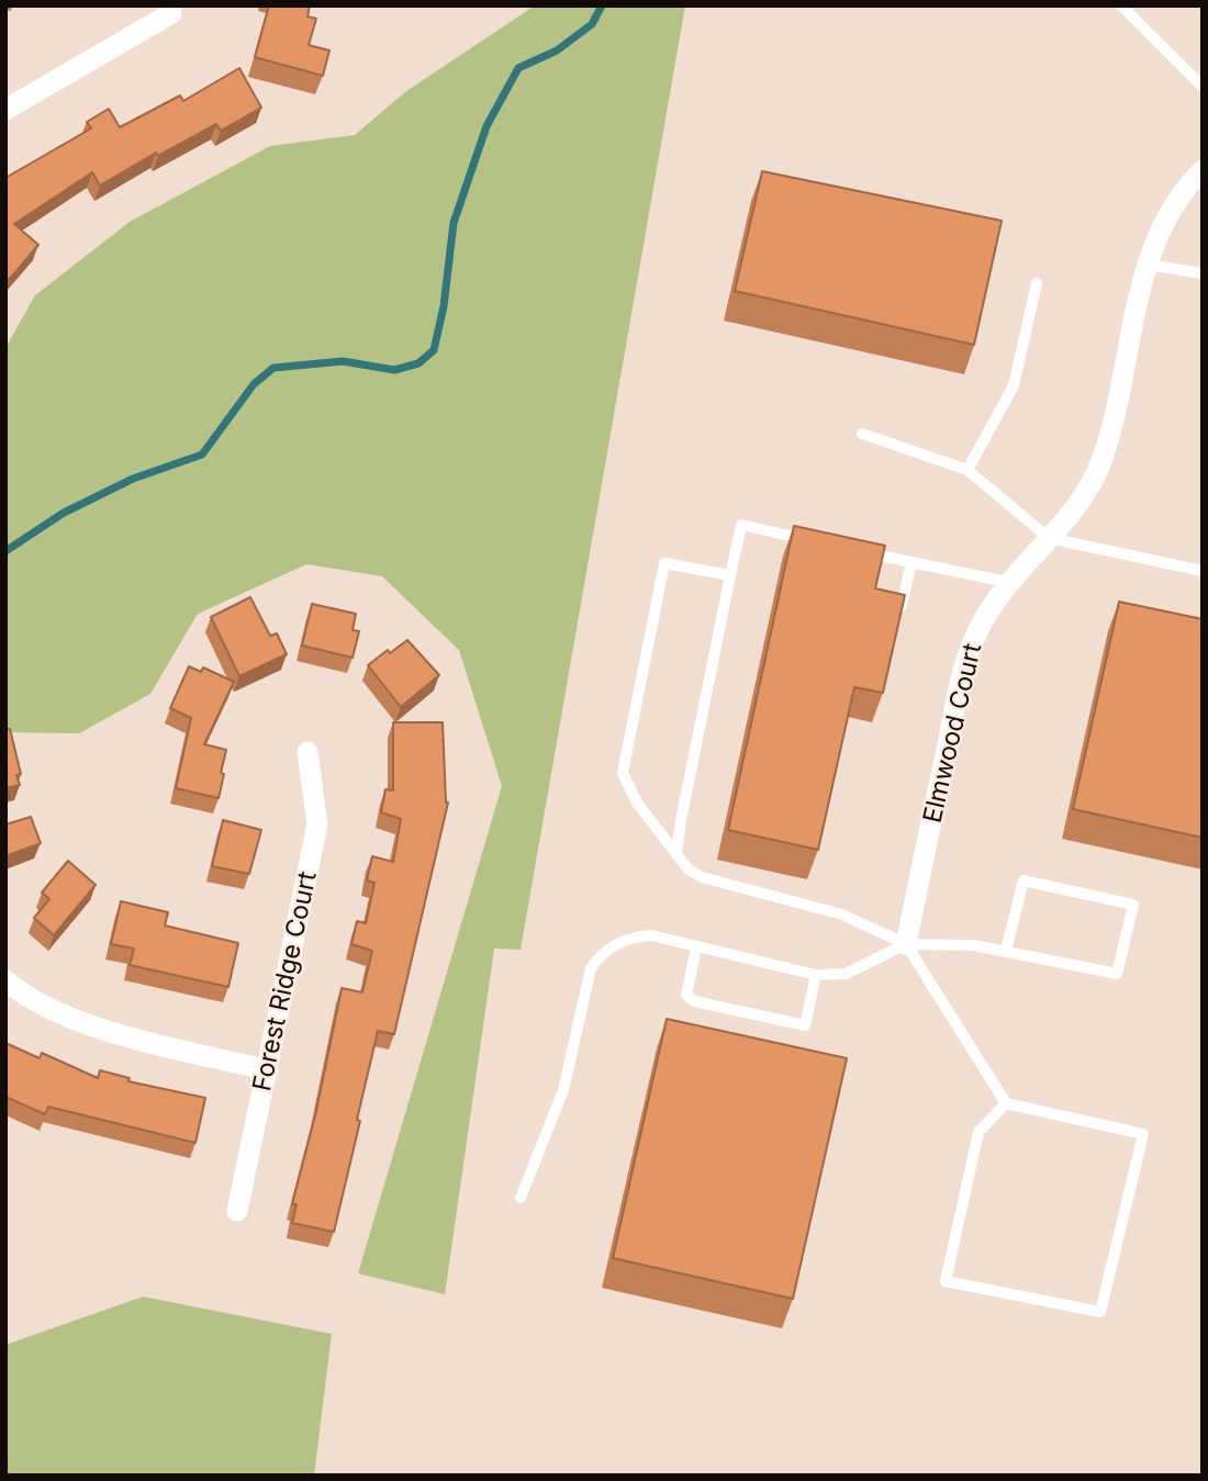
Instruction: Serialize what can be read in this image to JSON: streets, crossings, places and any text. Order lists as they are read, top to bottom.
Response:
{
  "streets": {
    "street": ["Elmwood Court", "Forest Ridge Court"]
  }
}
